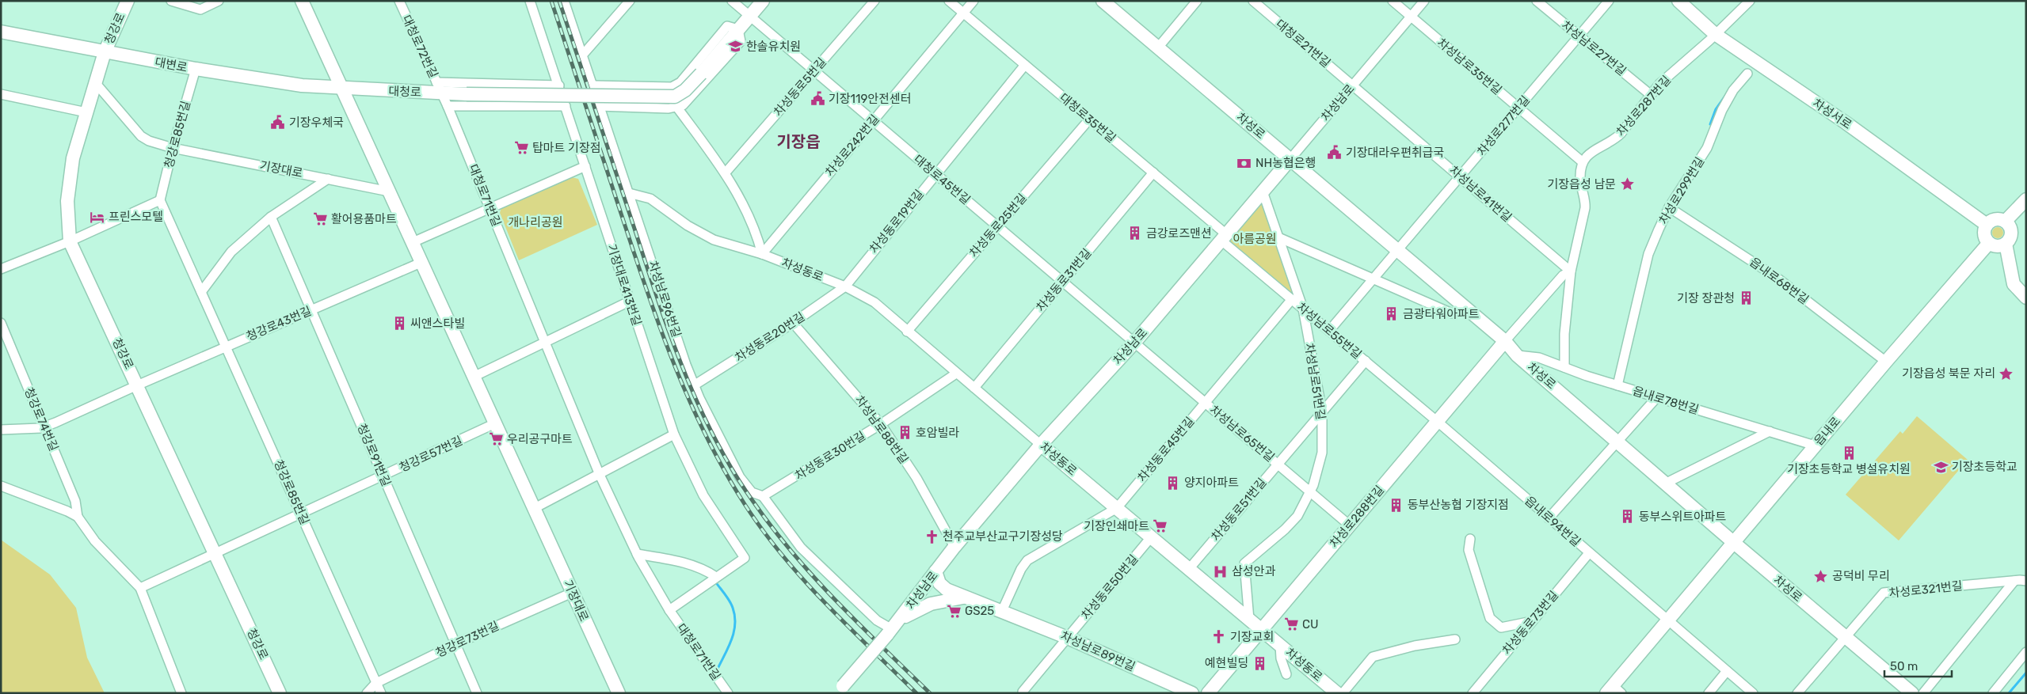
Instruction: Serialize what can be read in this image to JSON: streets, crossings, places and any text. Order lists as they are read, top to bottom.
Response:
{
  "streets": {
    "street": [
      "청강로",
      "대청로21번길",
      "대청로72번길",
      "차성남로27번길",
      "대변로",
      "차성남로35번길",
      "차성동로5번길",
      "대청로",
      "차성남로",
      "차성로287번길",
      "차성서로",
      "대청로35번길",
      "차성로",
      "차성로277번길",
      "청강로85번길",
      "차성로242번길",
      "기장대로",
      "대청로45번길",
      "차성로299번길",
      "차성남로41번길",
      "대청로71번길",
      "차성동로19번길",
      "차성동로25번길",
      "차성동로",
      "차성동로31번길",
      "읍내로68번길",
      "기장대로413번길",
      "차성남로96번길",
      "청강로43번길",
      "차성남로55번길",
      "차성동로20번길",
      "차성남로51번길",
      "읍내로78번길",
      "청강로74번길",
      "차성남로88번길",
      "읍내로",
      "차성남로65번길",
      "차성동로45번길",
      "청강로57번길",
      "청강로91번길",
      "차성동로30번길",
      "차성동로51번길",
      "차성로288번길",
      "읍내로94번길",
      "차성동로50번길",
      "차성로321번길",
      "차성동로73번길",
      "청강로73번길",
      "차성남로89번길"
    ]
  },
  "crossings": [
    ["청강로", "대변로"],
    ["청강로", "기장대로"],
    ["청강로", "청강로43번길"],
    ["청강로", "청강로57번길"],
    ["대청로21번길", "차성남로"],
    ["대청로21번길", "차성남로41번길"],
    ["대청로72번길", "대청로"],
    ["대청로72번길", "대청로71번길"],
    ["차성남로27번길", "차성로287번길"],
    ["차성남로27번길", "차성로277번길"],
    ["대변로", "대청로"],
    ["대변로", "청강로85번길"],
    ["대변로", "기장대로"],
    ["차성남로35번길", "차성남로"],
    ["차성남로35번길", "차성로287번길"],
    ["차성남로35번길", "차성로277번길"],
    ["차성동로5번길", "대청로45번길"],
    ["대청로", "기장대로"],
    ["대청로", "대청로71번길"],
    ["대청로", "기장대로413번길"],
    ["차성남로", "대청로35번길"],
    ["차성남로", "차성로"],
    ["차성남로", "대청로45번길"],
    ["차성남로", "차성남로41번길"],
    ["차성남로", "차성동로"],
    ["차성남로", "차성남로96번길"],
    ["차성남로", "차성남로55번길"],
    ["차성남로", "차성남로51번길"],
    ["차성남로", "차성남로88번길"],
    ["차성남로", "차성남로65번길"],
    ["차성남로", "차성남로89번길"],
    ["차성로287번길", "차성서로"],
    ["차성서로", "읍내로"],
    ["대청로35번길", "차성로242번길"],
    ["대청로35번길", "차성동로19번길"],
    ["대청로35번길", "차성동로25번길"],
    ["대청로35번길", "차성동로31번길"],
    ["대청로35번길", "차성남로55번길"],
    ["차성로", "차성로277번길"],
    ["차성로", "읍내로78번길"],
    ["차성로", "읍내로"],
    ["차성로", "차성로288번길"],
    ["차성로", "차성로321번길"],
    ["차성로277번길", "차성남로41번길"],
    ["청강로85번길", "기장대로"],
    ["청강로85번길", "청강로43번길"],
    ["청강로85번길", "청강로57번길"],
    ["청강로85번길", "청강로73번길"],
    ["차성로242번길", "대청로45번길"],
    ["차성로242번길", "차성동로"],
    ["기장대로", "청강로43번길"],
    ["기장대로", "청강로57번길"],
    ["기장대로", "청강로73번길"],
    ["대청로45번길", "차성동로19번길"],
    ["대청로45번길", "차성동로25번길"],
    ["대청로45번길", "차성동로31번길"],
    ["대청로45번길", "차성남로65번길"],
    ["차성로299번길", "읍내로68번길"],
    ["차성로299번길", "읍내로78번길"],
    ["차성동로19번길", "차성동로"],
    ["차성동로19번길", "차성동로20번길"],
    ["차성동로25번길", "차성동로"],
    ["차성동로", "차성동로31번길"],
    ["차성동로", "차성남로96번길"],
    ["차성동로", "차성동로20번길"],
    ["차성동로", "차성남로51번길"],
    ["차성동로", "차성동로45번길"],
    ["차성동로", "차성동로30번길"],
    ["차성동로", "차성동로51번길"],
    ["차성동로", "차성로288번길"],
    ["차성동로", "차성동로50번길"],
    ["읍내로68번길", "읍내로"],
    ["차성남로96번길", "차성동로20번길"],
    ["차성남로96번길", "차성동로30번길"],
    ["청강로43번길", "청강로74번길"],
    ["청강로43번길", "청강로91번길"],
    ["차성남로55번길", "차성남로51번길"],
    ["차성남로55번길", "차성동로45번길"],
    ["차성남로55번길", "차성동로51번길"],
    ["차성남로55번길", "차성로288번길"],
    ["차성남로55번길", "읍내로94번길"],
    ["차성동로20번길", "차성남로88번길"],
    ["차성남로51번길", "차성남로65번길"],
    ["차성남로51번길", "차성동로51번길"],
    ["읍내로78번길", "읍내로"],
    ["청강로74번길", "청강로57번길"],
    ["차성남로88번길", "차성동로30번길"],
    ["읍내로", "읍내로94번길"],
    ["차성남로65번길", "차성동로45번길"],
    ["차성남로65번길", "차성동로51번길"],
    ["차성남로65번길", "차성로288번길"],
    ["청강로57번길", "청강로91번길"],
    ["청강로91번길", "청강로73번길"],
    ["차성로288번길", "읍내로94번길"],
    ["읍내로94번길", "차성동로73번길"],
    ["차성동로50번길", "차성남로89번길"]
  ],
  "districts": ["기장읍"],
  "parks": ["개나리공원", "아름공원"],
  "places": {
    "school or university": ["한솔유치원", "기장초등학교"],
    "public building": ["기장119안전센터", "기장우체국", "기장대라우편취급국"],
    "supermarket": [
      "탑마트 기장점",
      "활어용품마트",
      "우리공구마트",
      "기장인쇄마트",
      "GS25",
      "CU"
    ],
    "bank": ["NH농협은행"],
    "place": ["기장읍성 남문", "기장읍성 북문 자리", "공덕비 무리"],
    "hotel": ["프린스모텔"],
    "building": [
      "금강로즈맨션",
      "기장 장관청",
      "금광타워아파트",
      "씨앤스타빌",
      "호암빌라",
      "기장초등학교 병설유치원",
      "양지아파트",
      "동부산농협 기장지점",
      "동부스위트아파트",
      "예현빌딩"
    ],
    "church": ["천주교부산교구기장성당", "기장교회"],
    "hospital": ["삼성안과"]
  },
  "scale_bar": "50 m"
}
